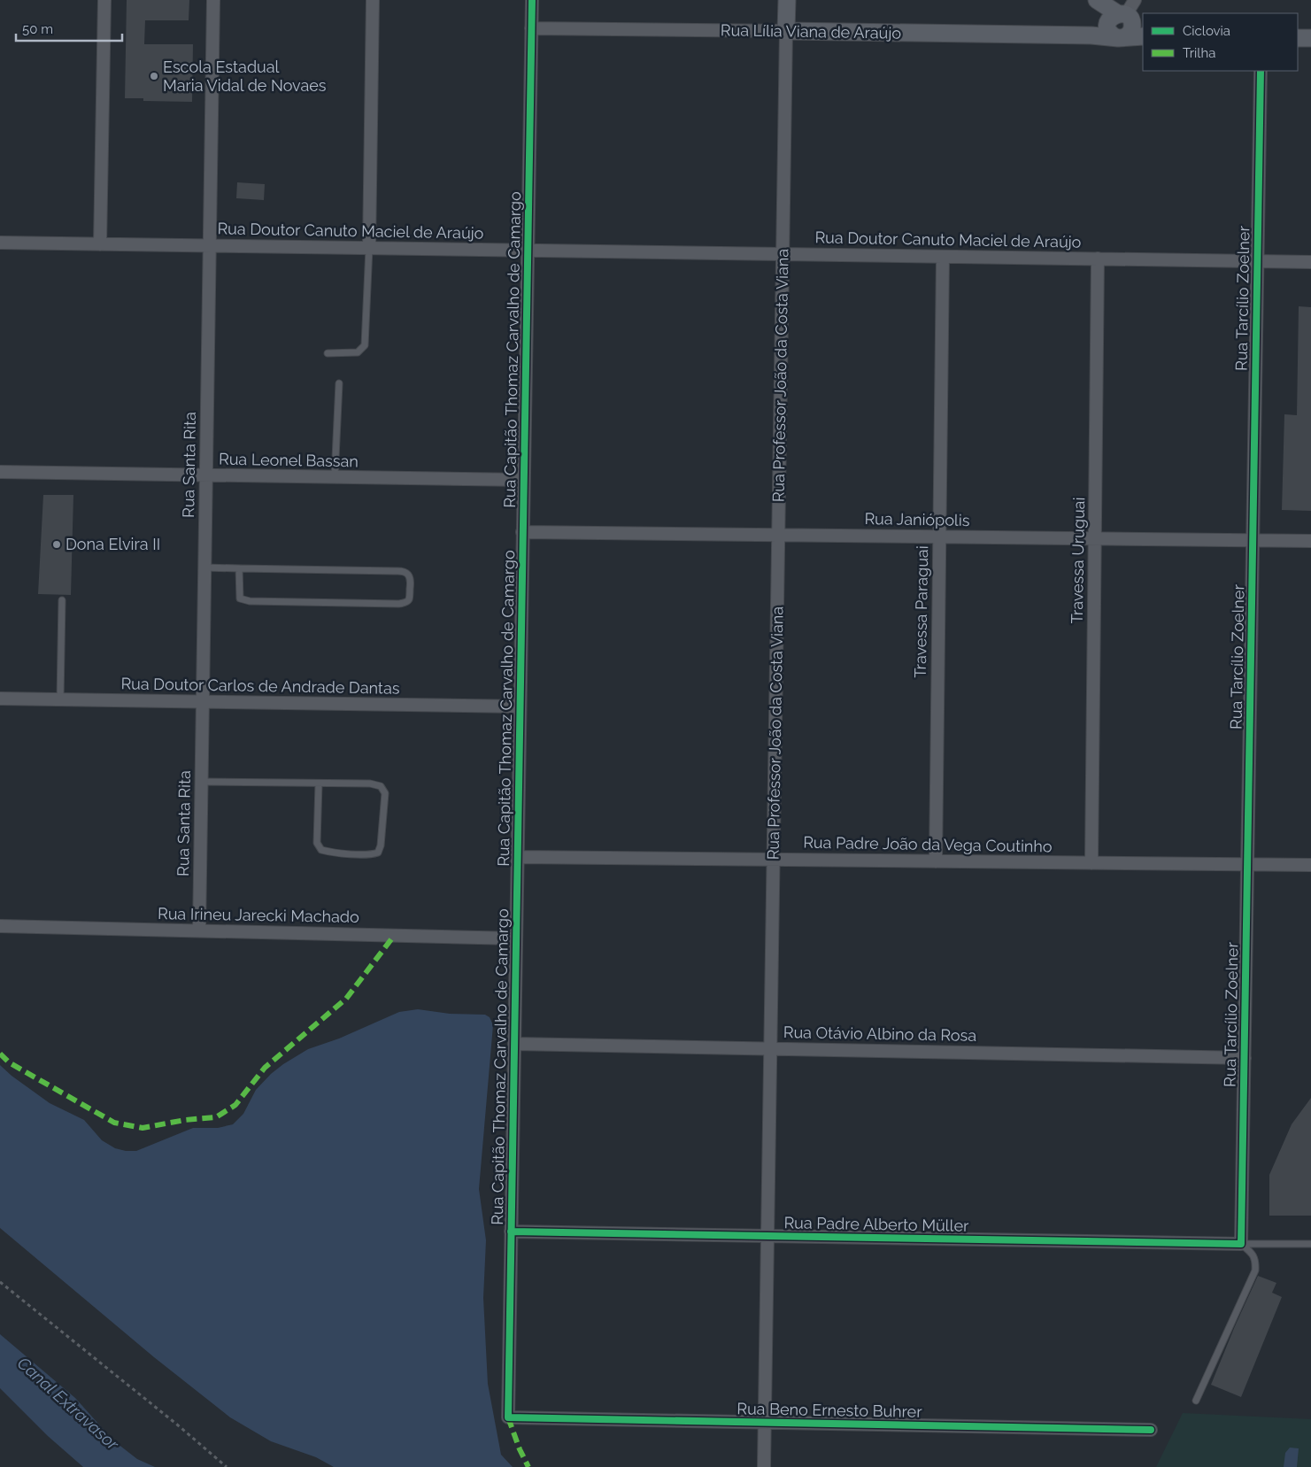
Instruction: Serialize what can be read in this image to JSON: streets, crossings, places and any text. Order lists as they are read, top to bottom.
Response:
{
  "streets": {
    "street": [
      "Rua Lília Viana de Araújo",
      "Rua Doutor Canuto Maciel de Araújo",
      "Rua Tarcílio Zoelner",
      "Rua Capitão Thomaz Carvalho de Camargo",
      "Rua Professor João da Costa Viana",
      "Rua Leonel Bassan",
      "Rua Santa Rita",
      "Rua Janiópolis",
      "Travessa Uruguai",
      "Travessa Paraguai",
      "Rua Doutor Carlos de Andrade Dantas",
      "Rua Padre João da Vega Coutinho",
      "Rua Irineu Jarecki Machado",
      "Rua Otávio Albino da Rosa",
      "Rua Padre Alberto Müller",
      "Rua Beno Ernesto Buhrer"
    ]
  },
  "crossings": [
    ["Rua Lília Viana de Araújo", "Rua Capitão Thomaz Carvalho de Camargo"],
    ["Rua Lília Viana de Araújo", "Rua Professor João da Costa Viana"],
    ["Rua Doutor Canuto Maciel de Araújo", "Rua Tarcílio Zoelner"],
    ["Rua Doutor Canuto Maciel de Araújo", "Rua Capitão Thomaz Carvalho de Camargo"],
    ["Rua Doutor Canuto Maciel de Araújo", "Rua Professor João da Costa Viana"],
    ["Rua Doutor Canuto Maciel de Araújo", "Rua Santa Rita"],
    ["Rua Doutor Canuto Maciel de Araújo", "Travessa Uruguai"],
    ["Rua Doutor Canuto Maciel de Araújo", "Travessa Paraguai"],
    ["Rua Tarcílio Zoelner", "Rua Janiópolis"],
    ["Rua Tarcílio Zoelner", "Rua Padre João da Vega Coutinho"],
    ["Rua Tarcílio Zoelner", "Rua Otávio Albino da Rosa"],
    ["Rua Tarcílio Zoelner", "Rua Padre Alberto Müller"],
    ["Rua Capitão Thomaz Carvalho de Camargo", "Rua Leonel Bassan"],
    ["Rua Capitão Thomaz Carvalho de Camargo", "Rua Janiópolis"],
    ["Rua Capitão Thomaz Carvalho de Camargo", "Rua Doutor Carlos de Andrade Dantas"],
    ["Rua Capitão Thomaz Carvalho de Camargo", "Rua Padre João da Vega Coutinho"],
    ["Rua Capitão Thomaz Carvalho de Camargo", "Rua Irineu Jarecki Machado"],
    ["Rua Capitão Thomaz Carvalho de Camargo", "Rua Otávio Albino da Rosa"],
    ["Rua Capitão Thomaz Carvalho de Camargo", "Rua Padre Alberto Müller"],
    ["Rua Capitão Thomaz Carvalho de Camargo", "Rua Beno Ernesto Buhrer"],
    ["Rua Professor João da Costa Viana", "Rua Janiópolis"],
    ["Rua Professor João da Costa Viana", "Rua Padre João da Vega Coutinho"],
    ["Rua Professor João da Costa Viana", "Rua Otávio Albino da Rosa"],
    ["Rua Professor João da Costa Viana", "Rua Padre Alberto Müller"],
    ["Rua Professor João da Costa Viana", "Rua Beno Ernesto Buhrer"],
    ["Rua Leonel Bassan", "Rua Santa Rita"],
    ["Rua Santa Rita", "Rua Doutor Carlos de Andrade Dantas"],
    ["Rua Santa Rita", "Rua Irineu Jarecki Machado"],
    ["Rua Janiópolis", "Travessa Uruguai"],
    ["Rua Janiópolis", "Travessa Paraguai"],
    ["Travessa Uruguai", "Rua Padre João da Vega Coutinho"],
    ["Travessa Paraguai", "Rua Padre João da Vega Coutinho"]
  ],
  "water": ["Canal Extravasor"],
  "places": ["Escola Estadual Maria Vidal de Novaes", "Dona Elvira II"],
  "legend": ["Ciclovia", "Trilha"],
  "scale_bar": "50 m"
}
